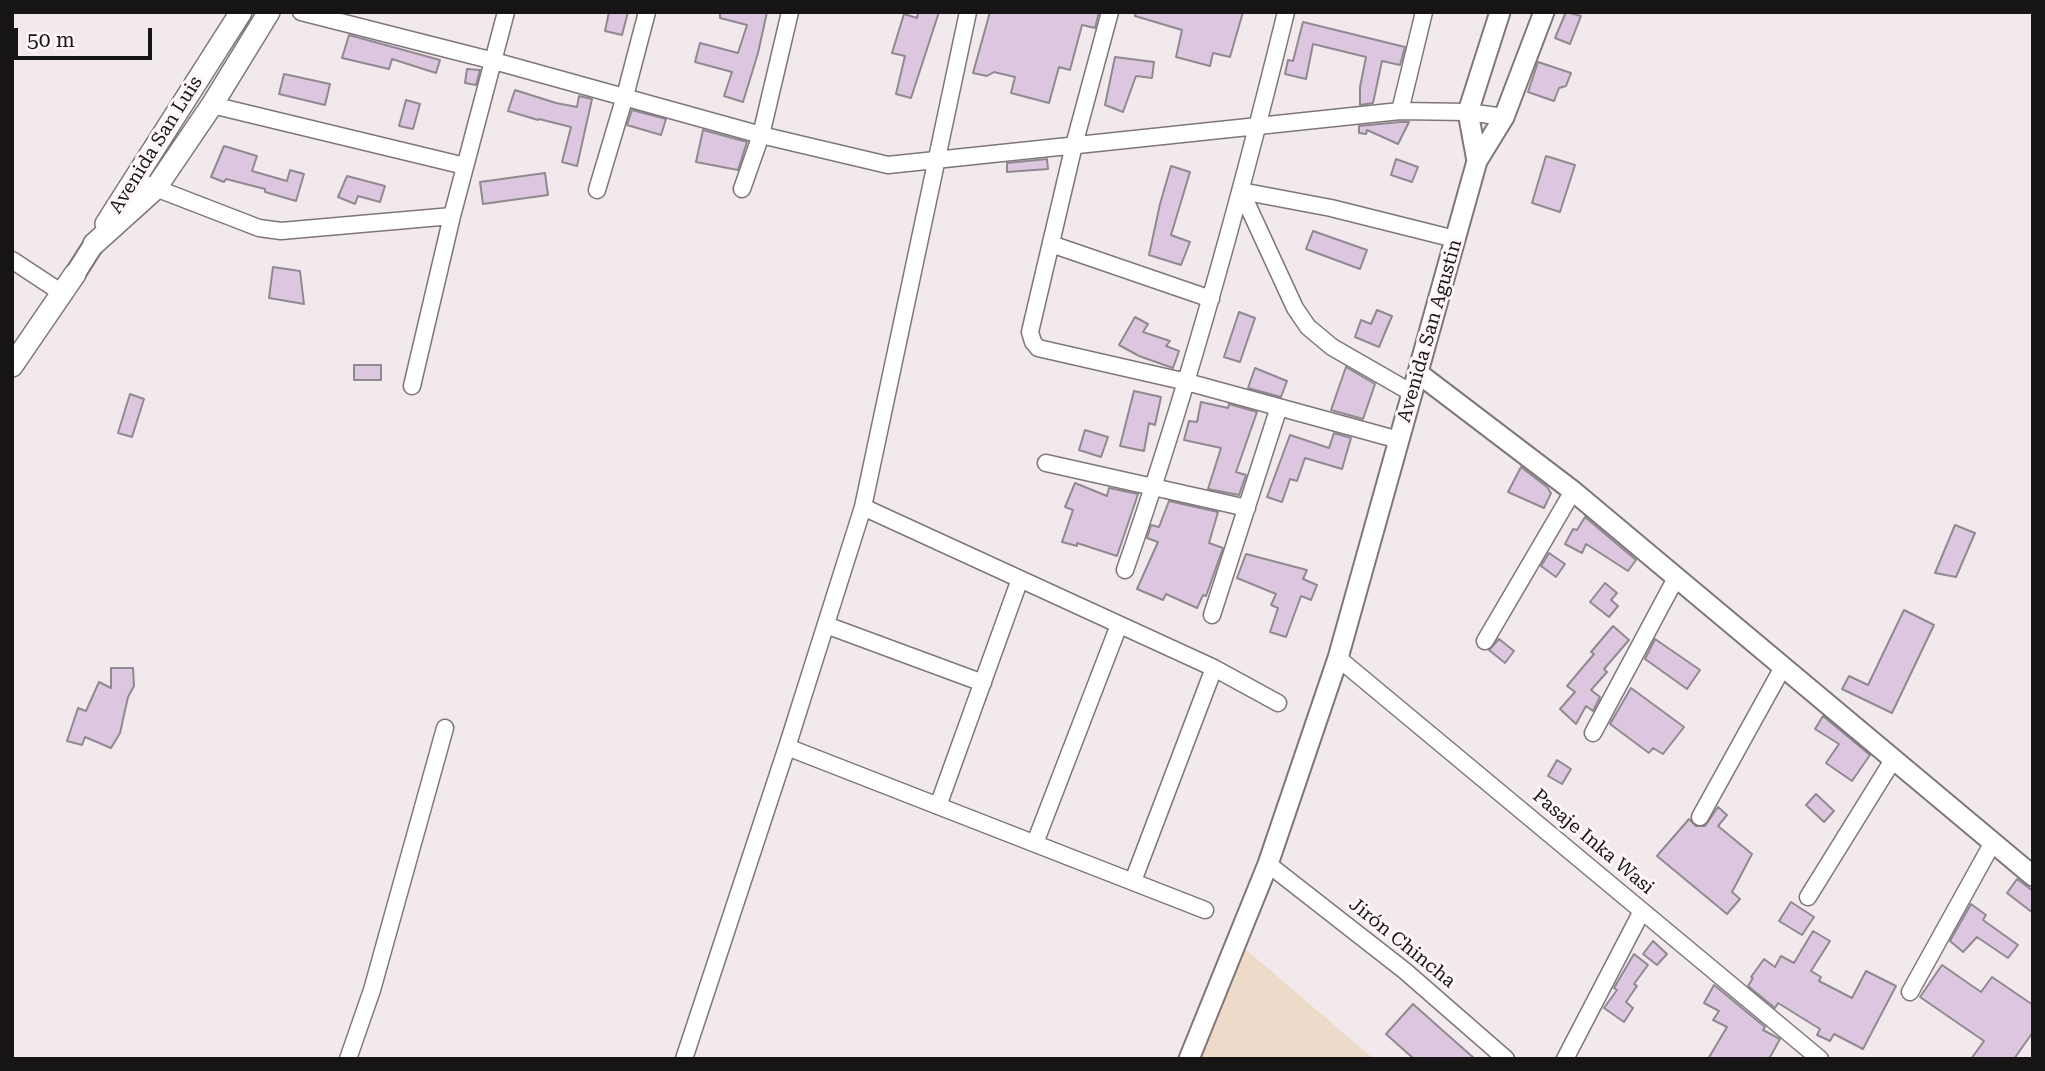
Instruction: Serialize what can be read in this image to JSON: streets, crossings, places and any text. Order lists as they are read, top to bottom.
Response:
{
  "streets": {
    "main road": ["Avenida San Luis"],
    "street": ["Avenida San Agustin", "Pasaje Inka Wasi", "Jirón Chincha"]
  },
  "crossings": [
    ["Avenida San Agustin", "Pasaje Inka Wasi"],
    ["Avenida San Agustin", "Jirón Chincha"]
  ],
  "scale_bar": "50 m"
}
